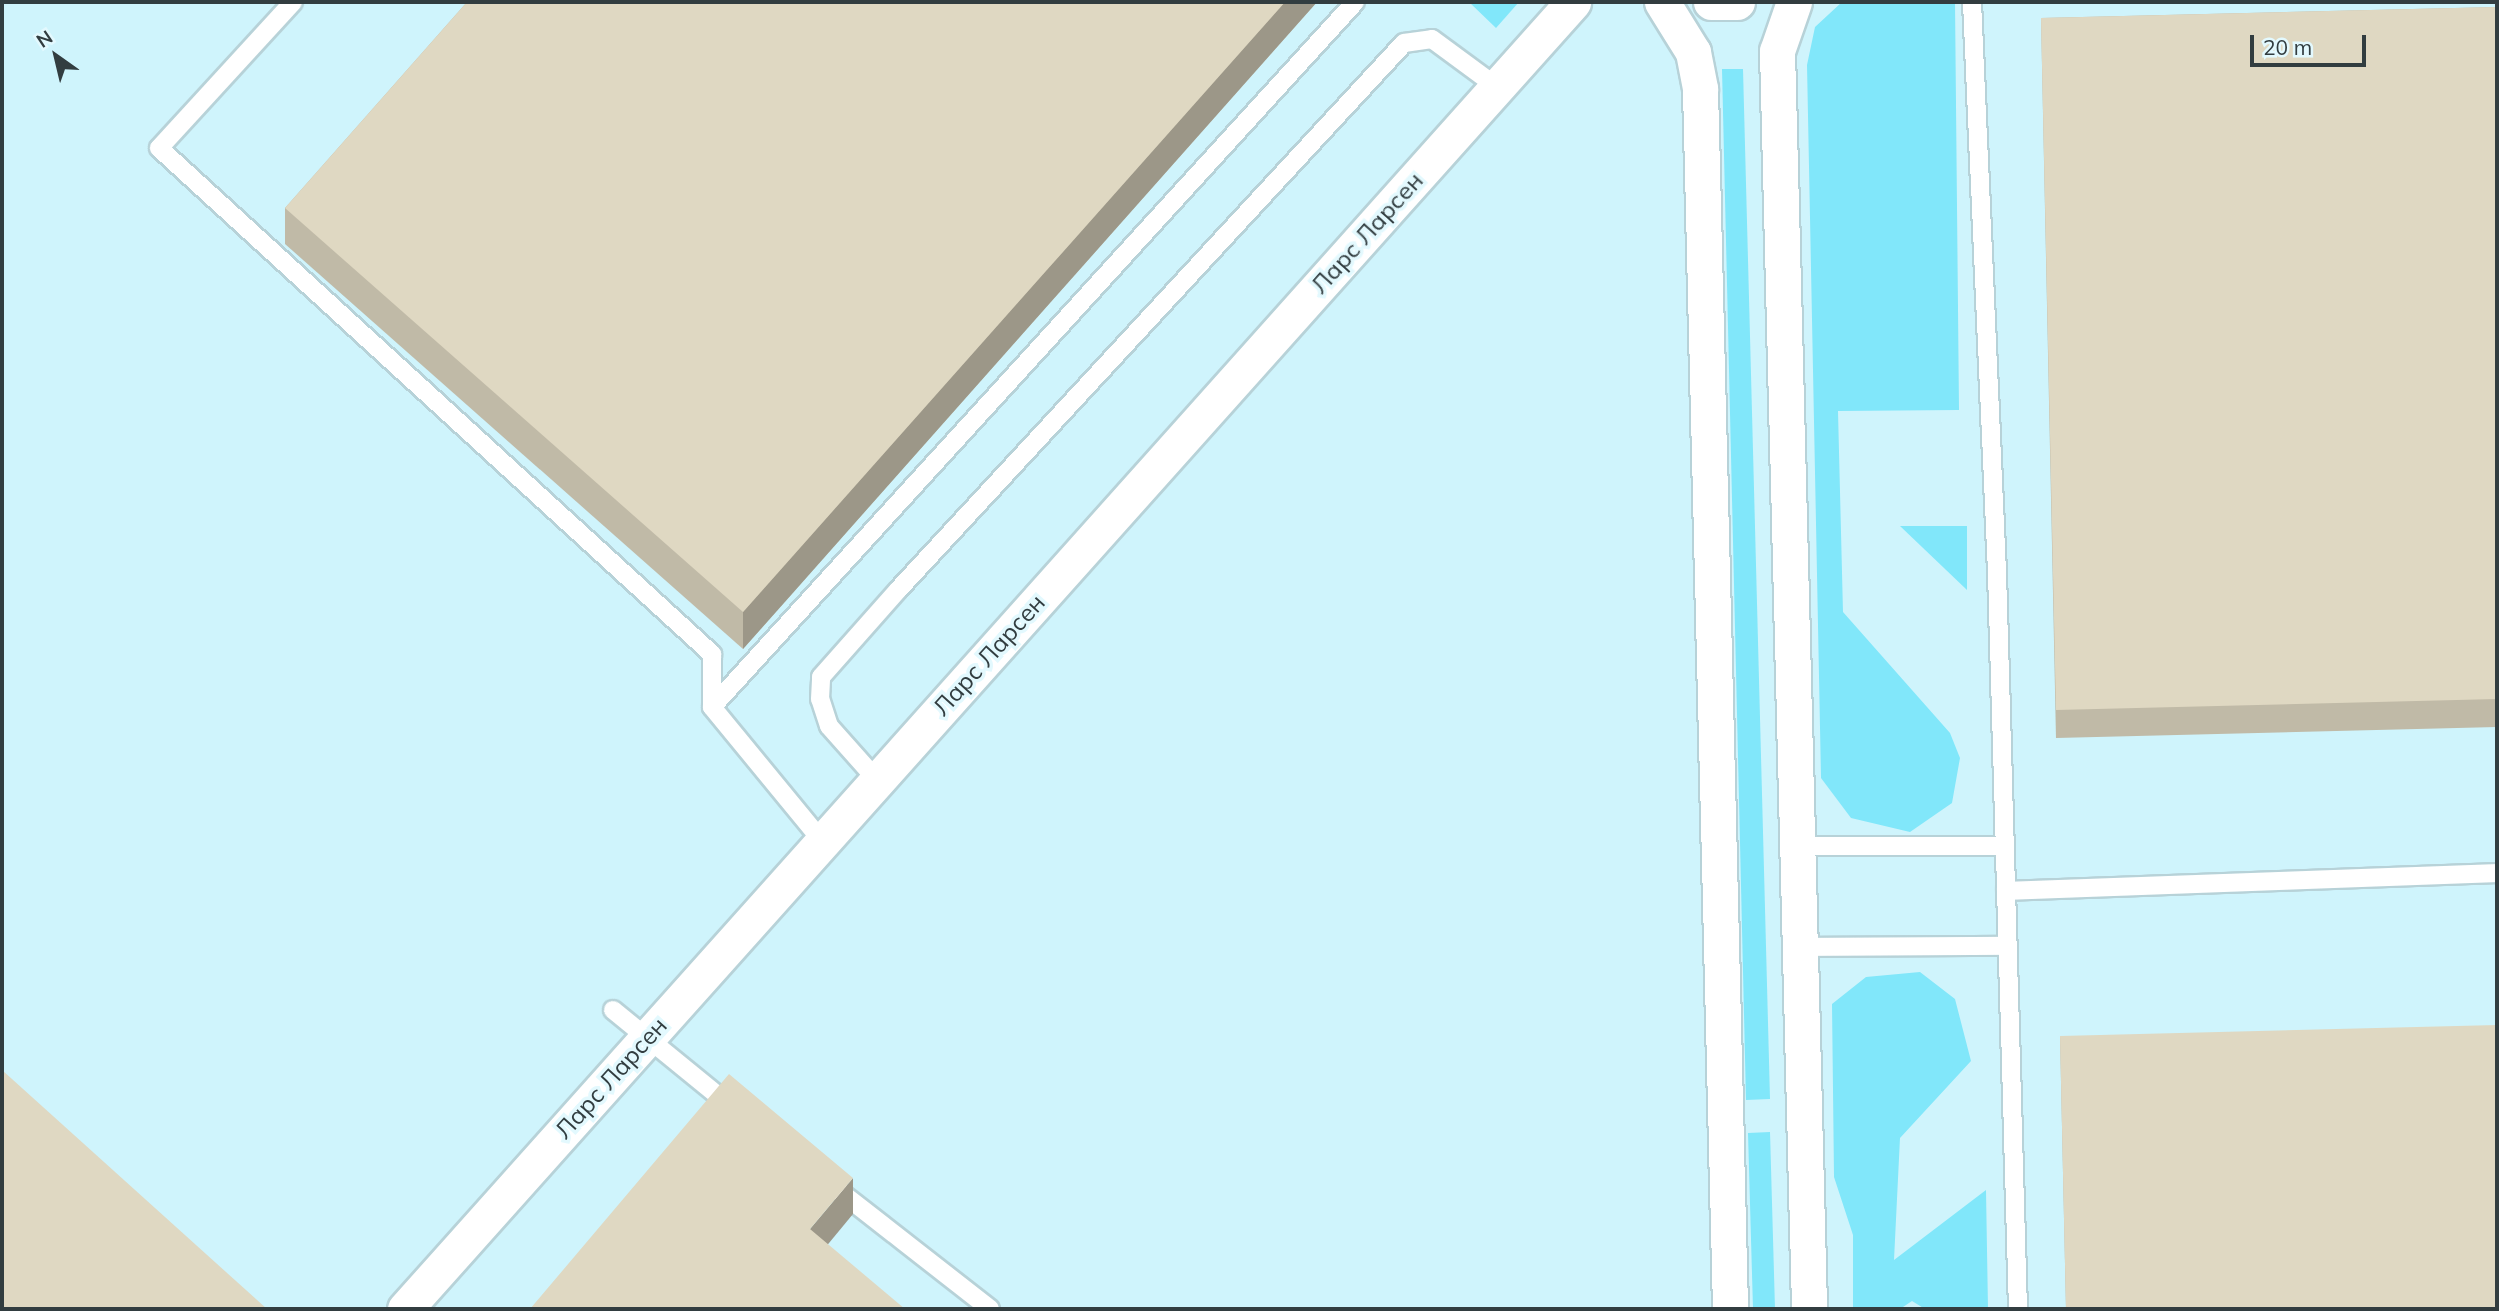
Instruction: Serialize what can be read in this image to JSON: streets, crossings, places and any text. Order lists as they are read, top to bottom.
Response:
{
  "streets": {
    "street": ["Ларс Ларсен"]
  },
  "scale_bar": "20 m",
  "north": "top left"
}
